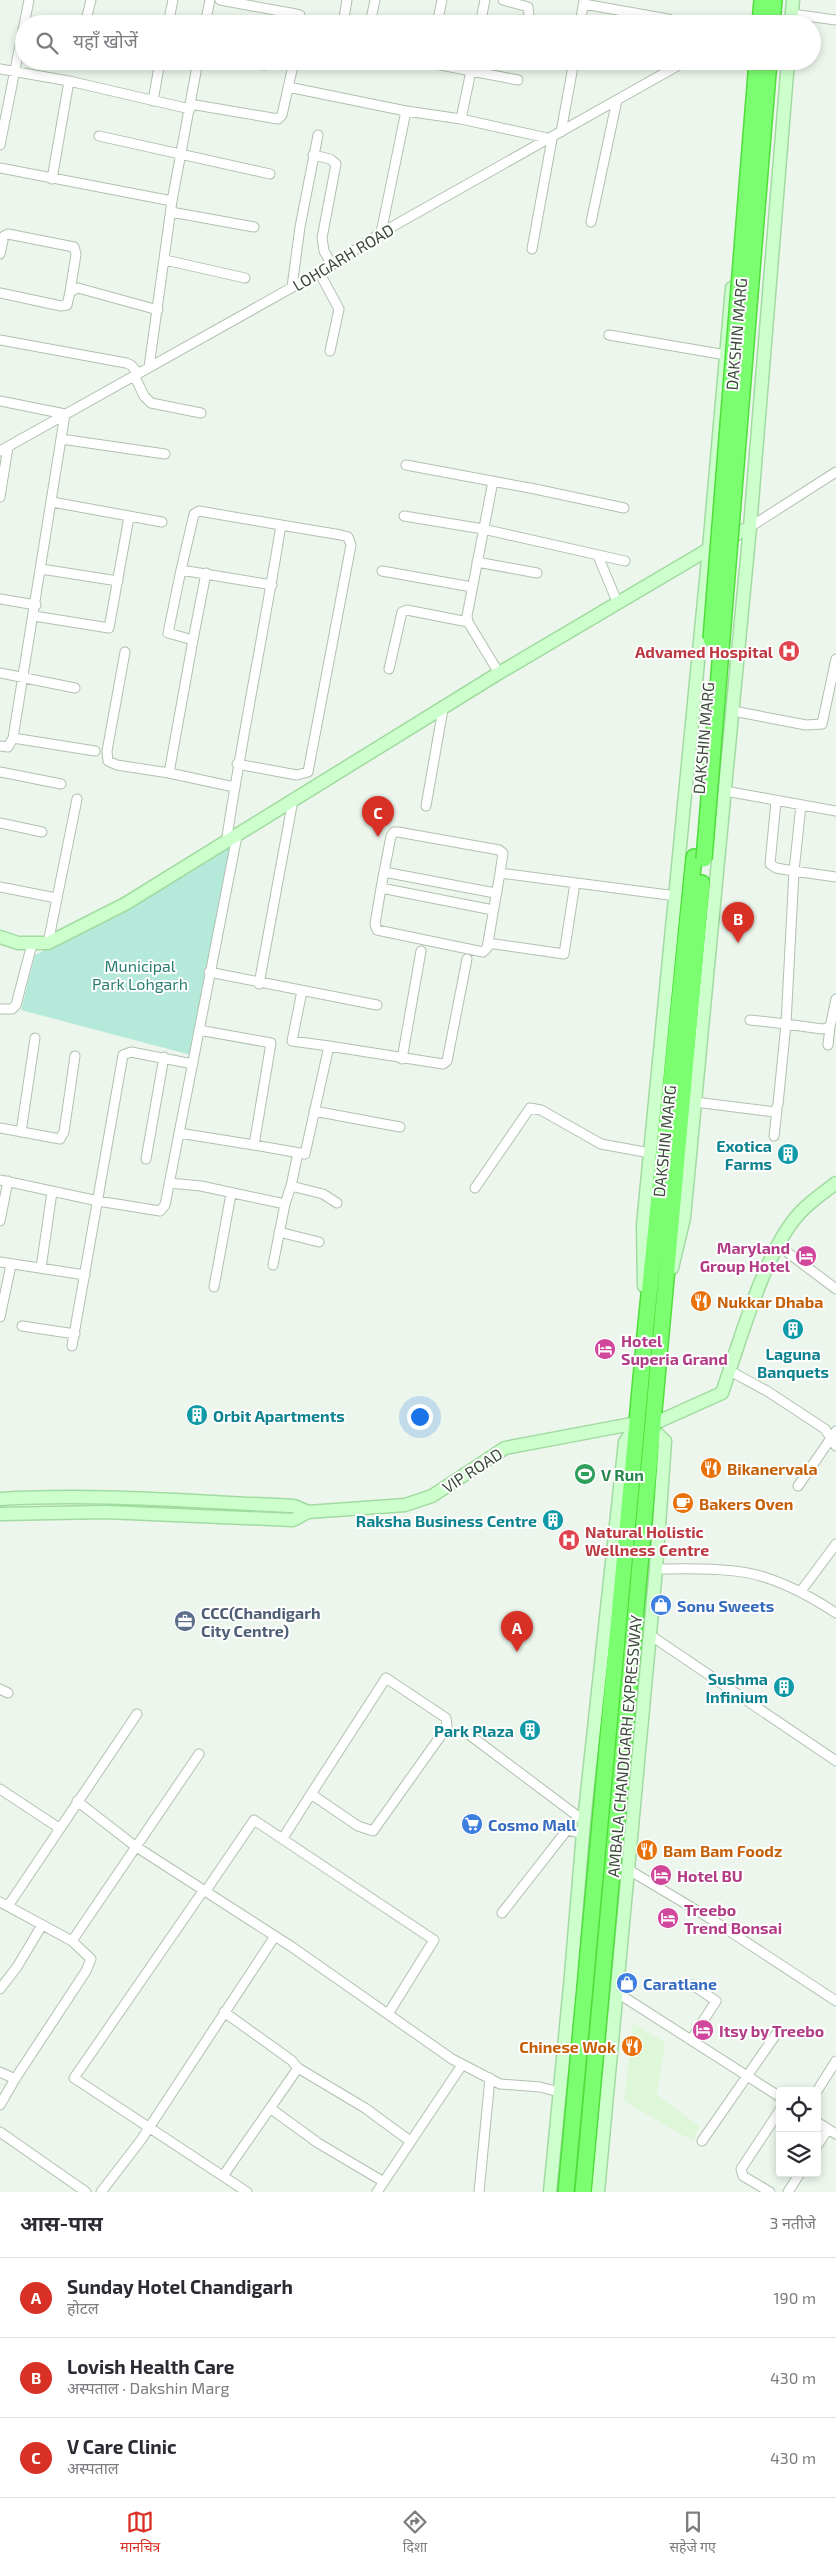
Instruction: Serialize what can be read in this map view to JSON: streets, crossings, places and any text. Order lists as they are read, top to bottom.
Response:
{
  "streets": {
    "highway": ["DAKSHIN MARG", "AMBALA CHANDIGARH EXPRESSWAY"],
    "street": ["LOHGARH ROAD", "VIP ROAD"]
  },
  "crossings": [
    ["DAKSHIN MARG", "AMBALA CHANDIGARH EXPRESSWAY"],
    ["VIP ROAD", "AMBALA CHANDIGARH EXPRESSWAY"]
  ],
  "parks": ["Municipal Park Lohgarh"],
  "places": {
    "hospital": ["Advamed Hospital", "Natural Holistic Wellness Centre"],
    "building": [
      "Exotica Farms",
      "Laguna Banquets",
      "Orbit Apartments",
      "Raksha Business Centre",
      "Sushma Infinium",
      "Park Plaza"
    ],
    "hotel": [
      "Maryland Group Hotel",
      "Hotel Superia Grand",
      "Hotel BU",
      "Treebo Trend Bonsai",
      "Itsy by Treebo"
    ],
    "restaurant": [
      "Nukkar Dhaba",
      "Bikanervala",
      "Bam Bam Foodz",
      "Chinese Wok"
    ],
    "sports": ["V Run"],
    "cafe": ["Bakers Oven"],
    "shop": ["Sonu Sweets", "Caratlane"],
    "office": ["CCC(Chandigarh City Centre)"],
    "supermarket": ["Cosmo Mall"]
  },
  "page": {
    "search": "यहाँ खोजें",
    "pins": ["C", "B", "A"],
    "heading": ["आस-पास", "3 नतीजे"],
    "list": [
      {
        "mark": "A",
        "name": "Sunday Hotel Chandigarh",
        "note": "होटल",
        "value": "190 m"
      },
      {
        "mark": "B",
        "name": "Lovish Health Care",
        "note": "अस्पताल · Dakshin Marg",
        "value": "430 m"
      },
      {
        "mark": "C",
        "name": "V Care Clinic",
        "note": "अस्पताल",
        "value": "430 m"
      }
    ],
    "nav": ["मानचित्र", "दिशा", "सहेजे गए"]
  }
}
